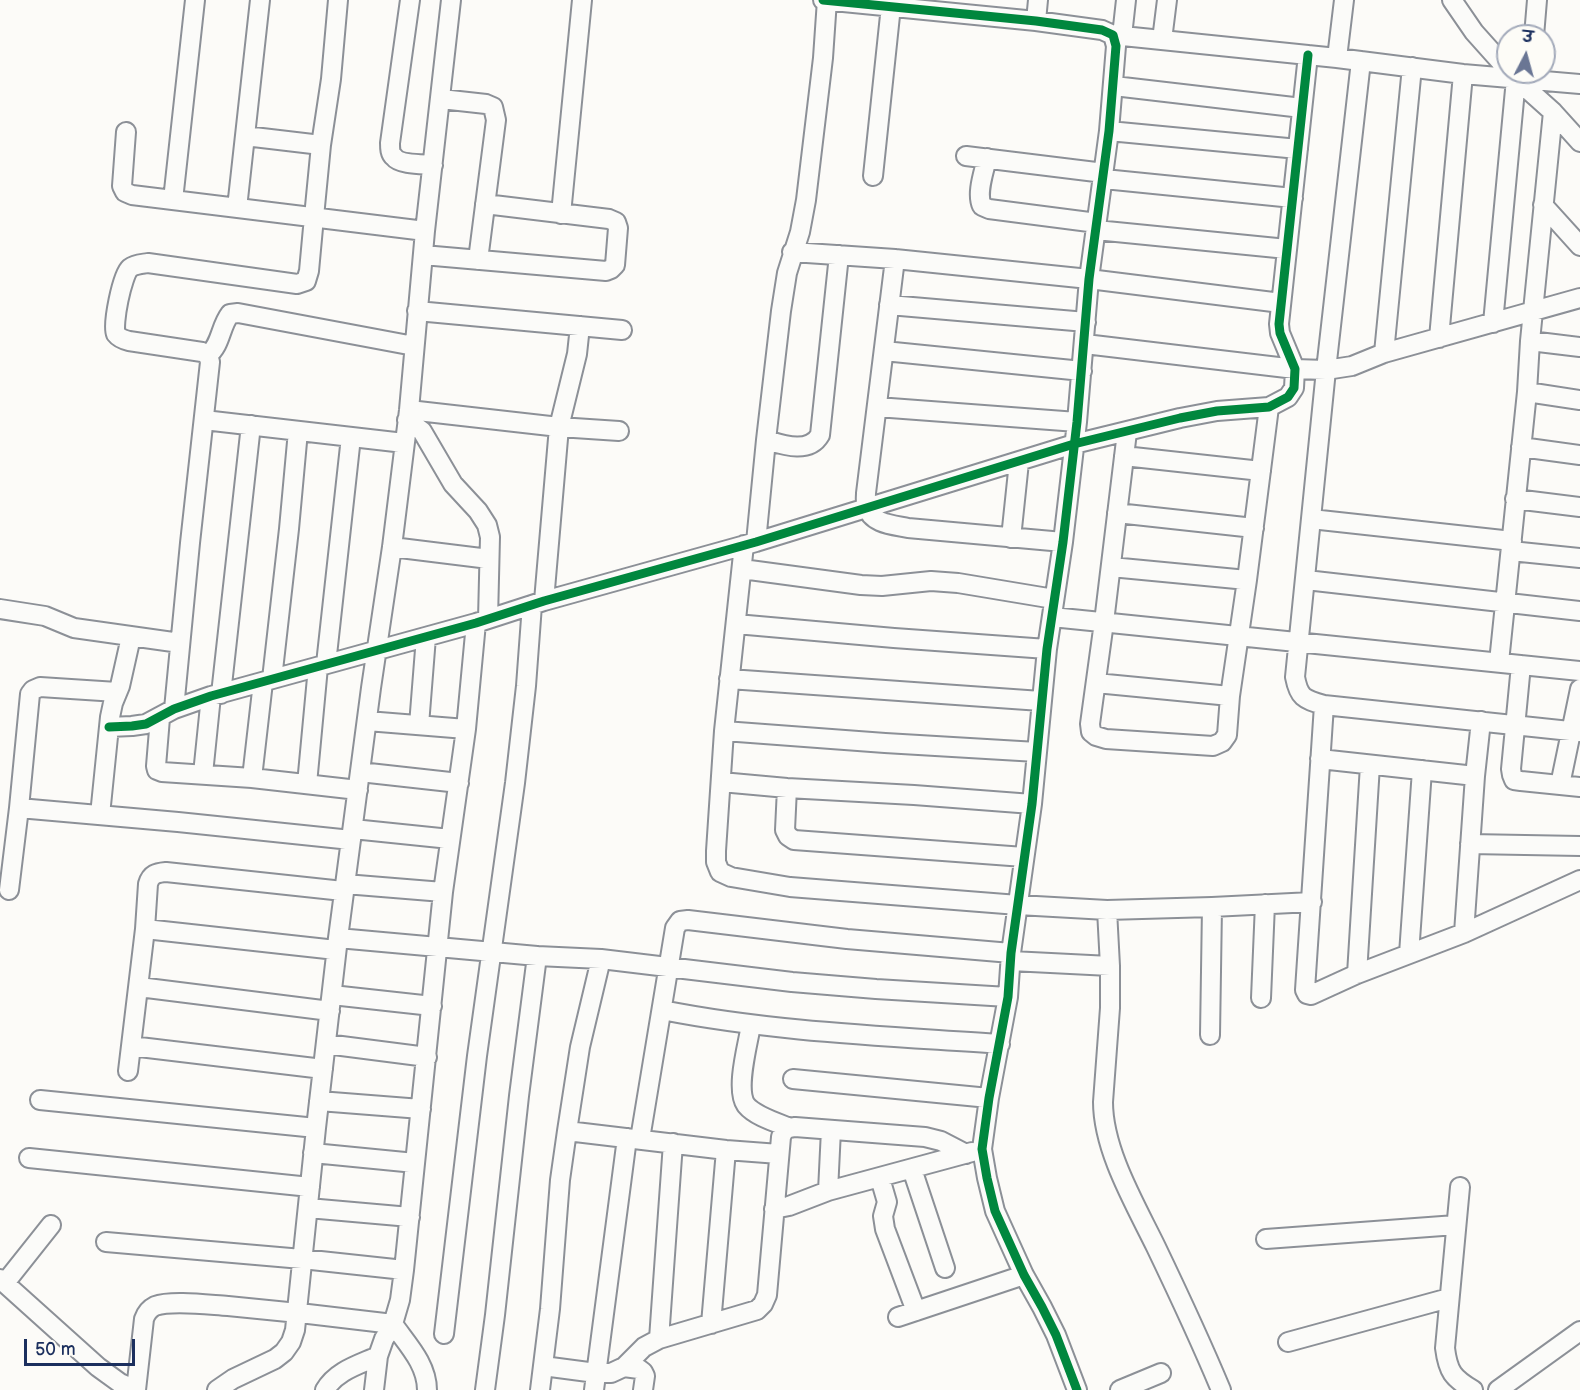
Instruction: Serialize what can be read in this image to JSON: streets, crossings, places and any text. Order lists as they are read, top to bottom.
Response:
{
  "scale_bar": "50 m",
  "north": "top"
}
